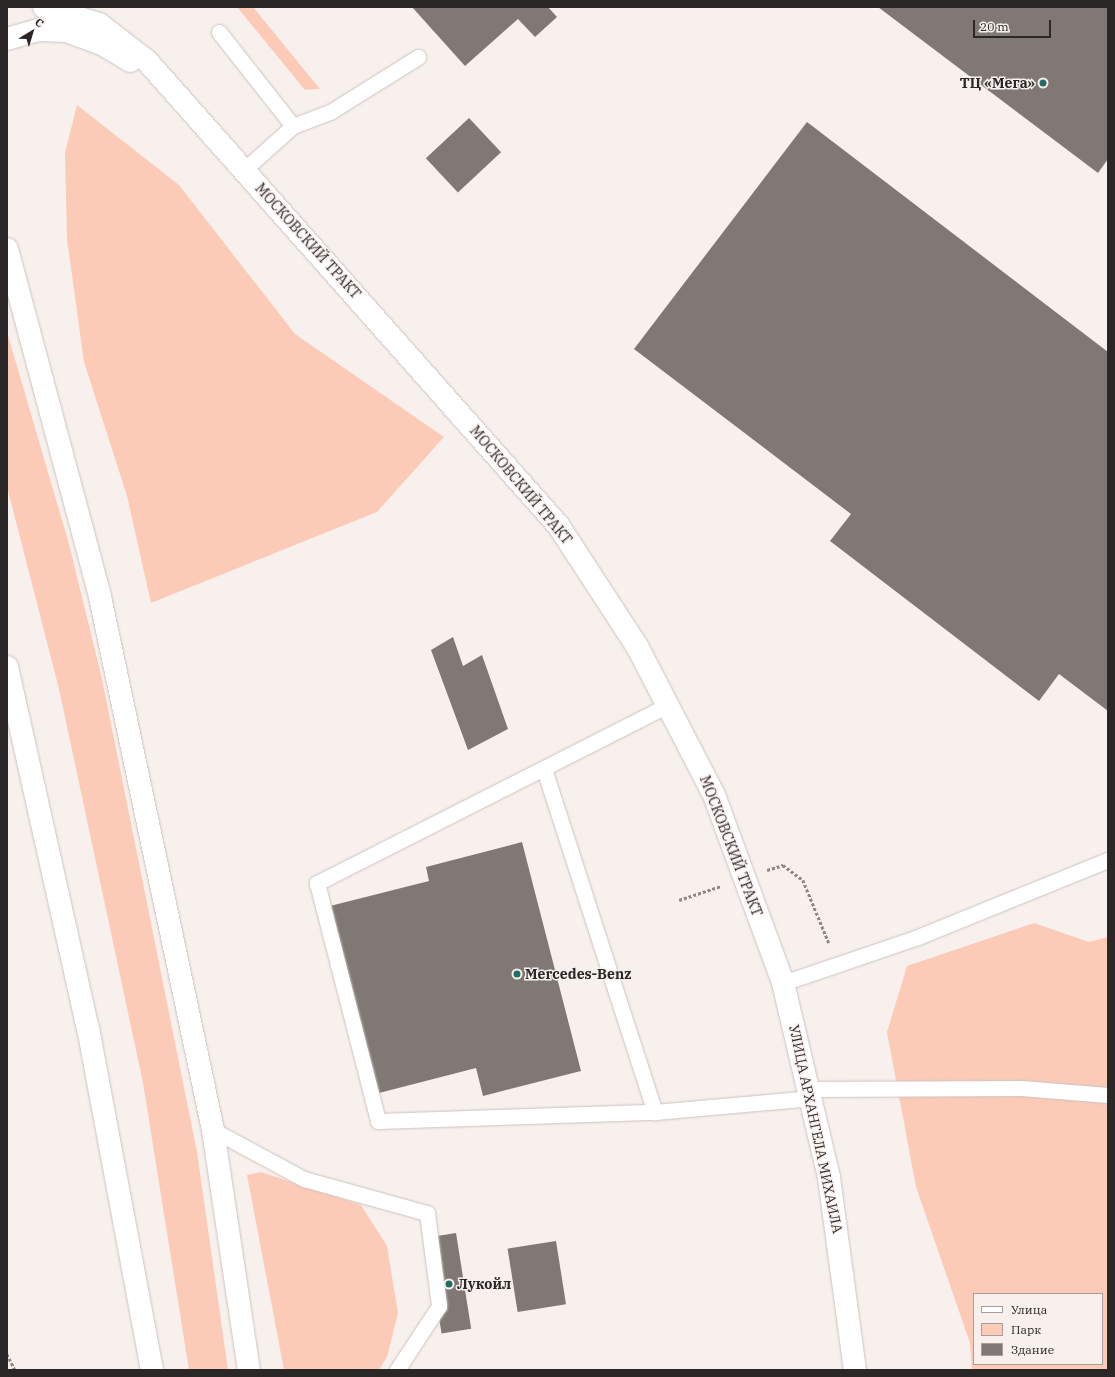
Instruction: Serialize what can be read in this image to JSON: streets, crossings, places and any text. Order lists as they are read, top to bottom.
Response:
{
  "streets": {
    "main road": ["МОСКОВСКИЙ ТРАКТ", "УЛИЦА АРХАНГЕЛА МИХАИЛА"]
  },
  "crossings": [
    ["МОСКОВСКИЙ ТРАКТ", "УЛИЦА АРХАНГЕЛА МИХАИЛА"]
  ],
  "places": ["ТЦ «Мега»", "Mercedes-Benz", "Лукойл"],
  "legend": ["Улица", "Парк", "Здание"],
  "scale_bar": "20 m",
  "north": "top right"
}
